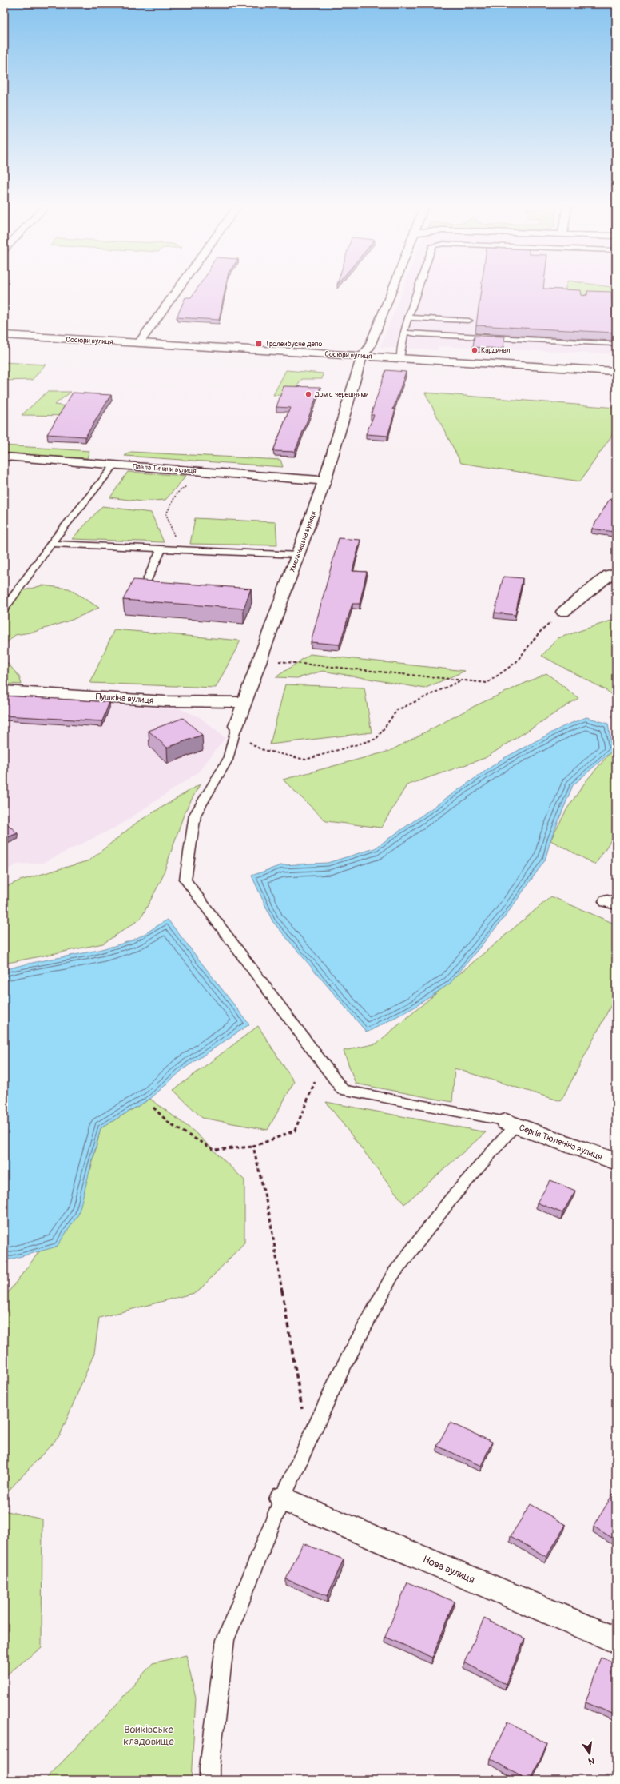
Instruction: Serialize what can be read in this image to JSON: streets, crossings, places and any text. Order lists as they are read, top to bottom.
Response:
{
  "streets": {
    "street": [
      "Сосюри вулиця",
      "Павла Тичини вулиця",
      "Хмельницька вулиця",
      "Пушкіна вулиця",
      "Сергія Тюленіна вулиця",
      "Нова вулиця"
    ]
  },
  "crossings": [
    ["Сосюри вулиця", "Хмельницька вулиця"],
    ["Павла Тичини вулиця", "Хмельницька вулиця"],
    ["Хмельницька вулиця", "Пушкіна вулиця"]
  ],
  "parks": ["Войківське кладовище"],
  "places": {
    "transit": ["Тролейбусне депо"],
    "other": ["Кардинал", "Дом с черешнями"]
  },
  "north": "bottom"
}
